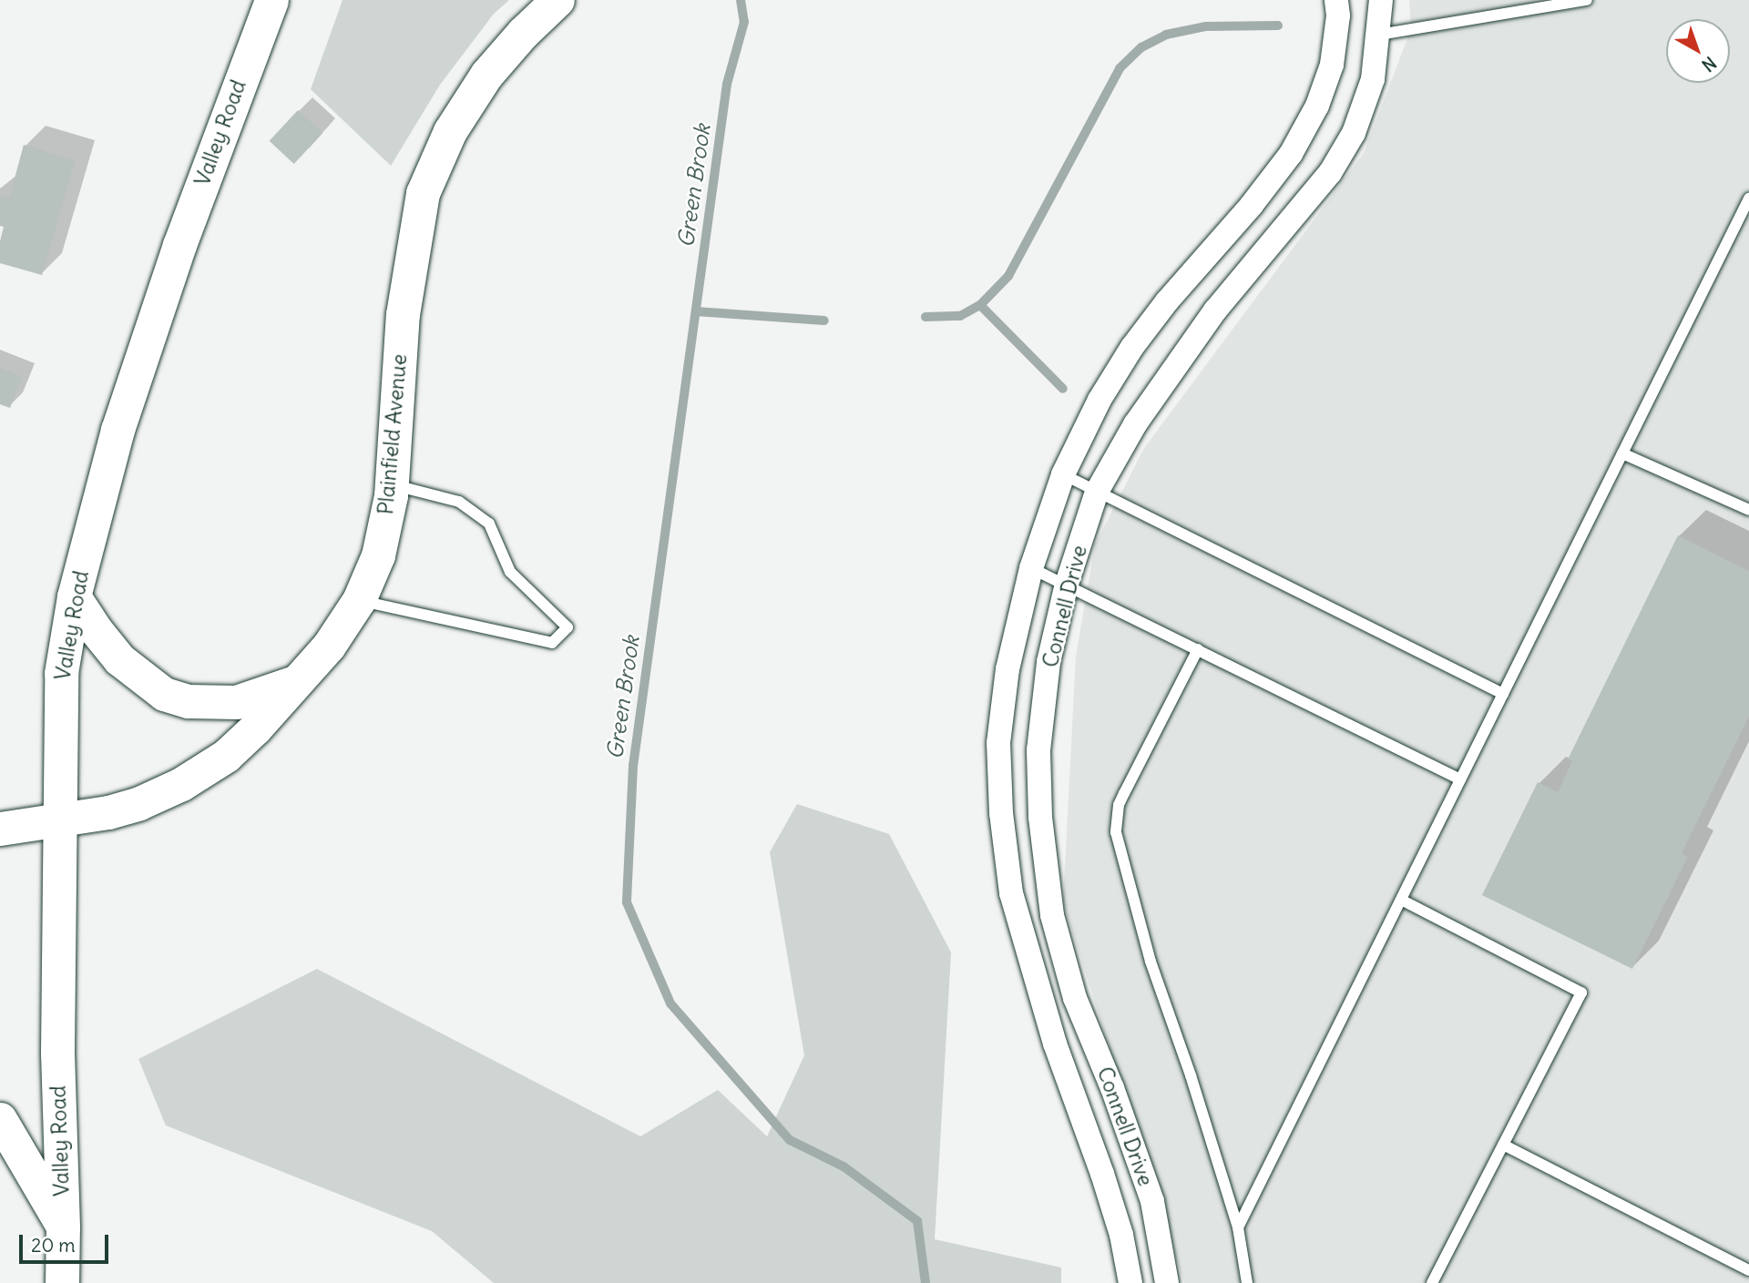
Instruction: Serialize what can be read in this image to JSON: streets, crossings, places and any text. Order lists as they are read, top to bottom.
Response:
{
  "streets": {
    "main road": ["Valley Road", "Plainfield Avenue"],
    "street": ["Connell Drive"]
  },
  "crossings": [
    ["Valley Road", "Plainfield Avenue"]
  ],
  "water": ["Green Brook"],
  "scale_bar": "20 m",
  "north": "bottom right"
}
